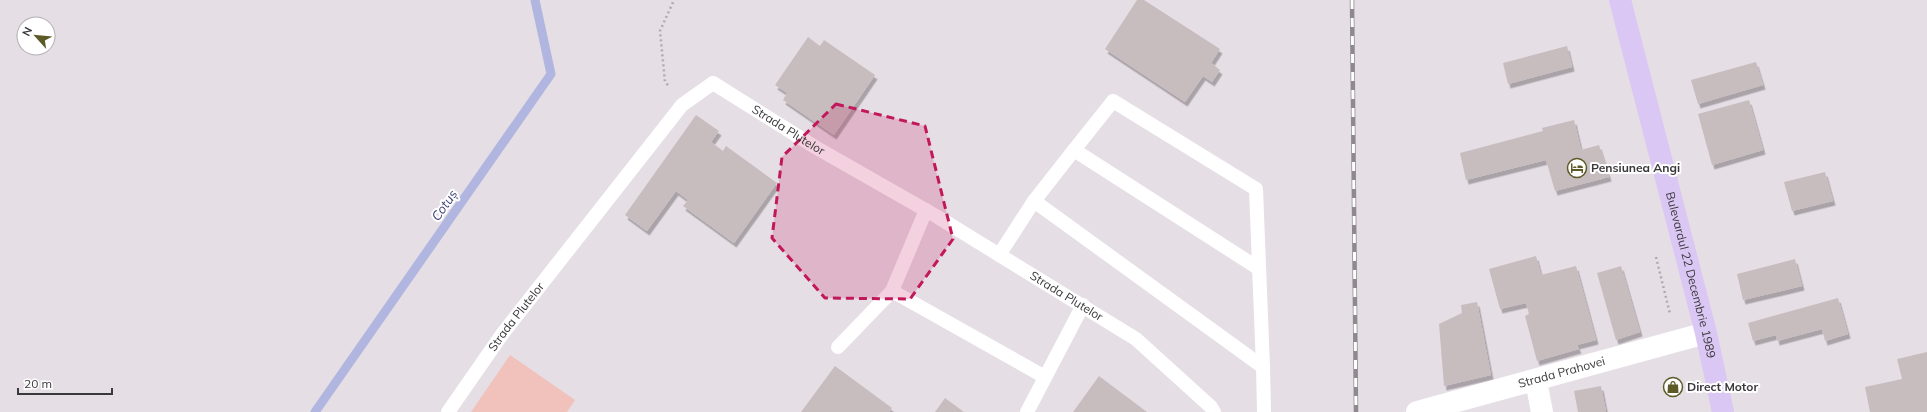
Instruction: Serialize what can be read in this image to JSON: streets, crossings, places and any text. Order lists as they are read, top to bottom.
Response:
{
  "streets": {
    "main road": ["Bulevardul 22 Decembrie 1989"],
    "street": ["Strada Prahovei"],
    "lane": ["Strada Plutelor"]
  },
  "crossings": [
    ["Bulevardul 22 Decembrie 1989", "Strada Prahovei"]
  ],
  "water": ["Cotuș"],
  "places": {
    "hotel": ["Pensiunea Angi"],
    "shop": ["Direct Motor"]
  },
  "scale_bar": "20 m",
  "north": "top left"
}
